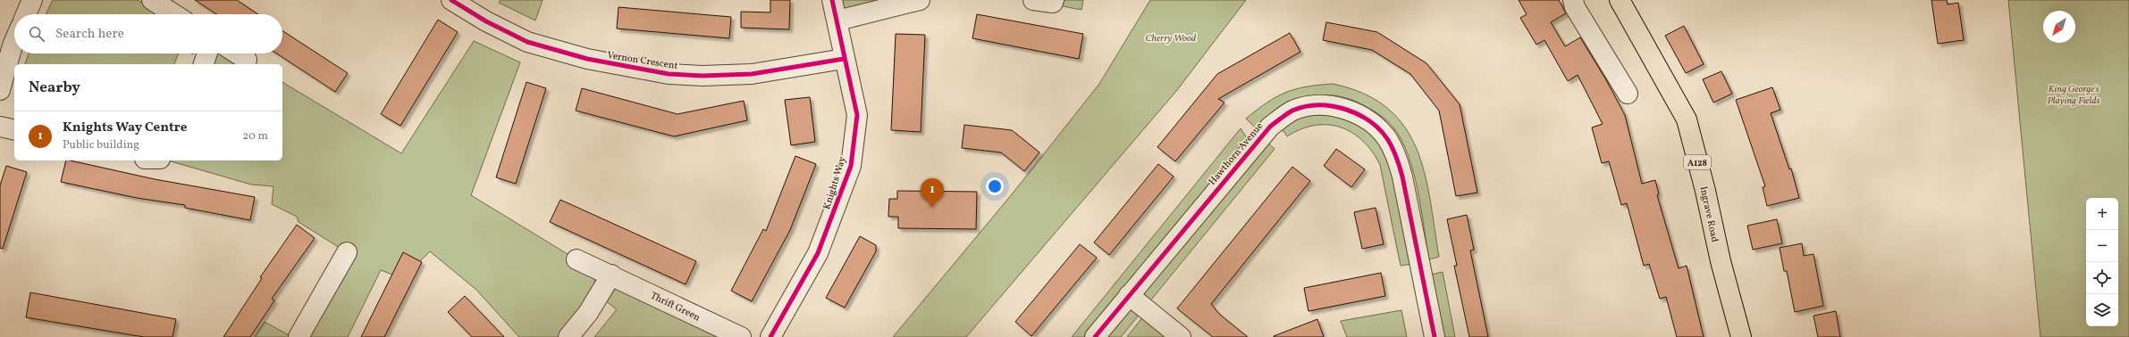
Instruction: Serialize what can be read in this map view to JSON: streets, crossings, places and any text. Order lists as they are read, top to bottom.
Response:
{
  "streets": {
    "main road": ["A128", "Ingrave Road"],
    "street": [
      "Vernon Crescent",
      "Hawthorn Avenue",
      "Knights Way",
      "Thrift Green"
    ]
  },
  "crossings": [
    ["Vernon Crescent", "Knights Way"]
  ],
  "parks": ["Cherry Wood", "King George's Playing Fields"],
  "north": "bottom left",
  "page": {
    "search": "Search here",
    "heading": "Nearby",
    "list": [
      {
        "mark": "1",
        "name": "Knights Way Centre",
        "note": "Public building",
        "value": "20 m"
      }
    ],
    "pins": "1",
    "map_buttons": ["+", "−"]
  }
}
